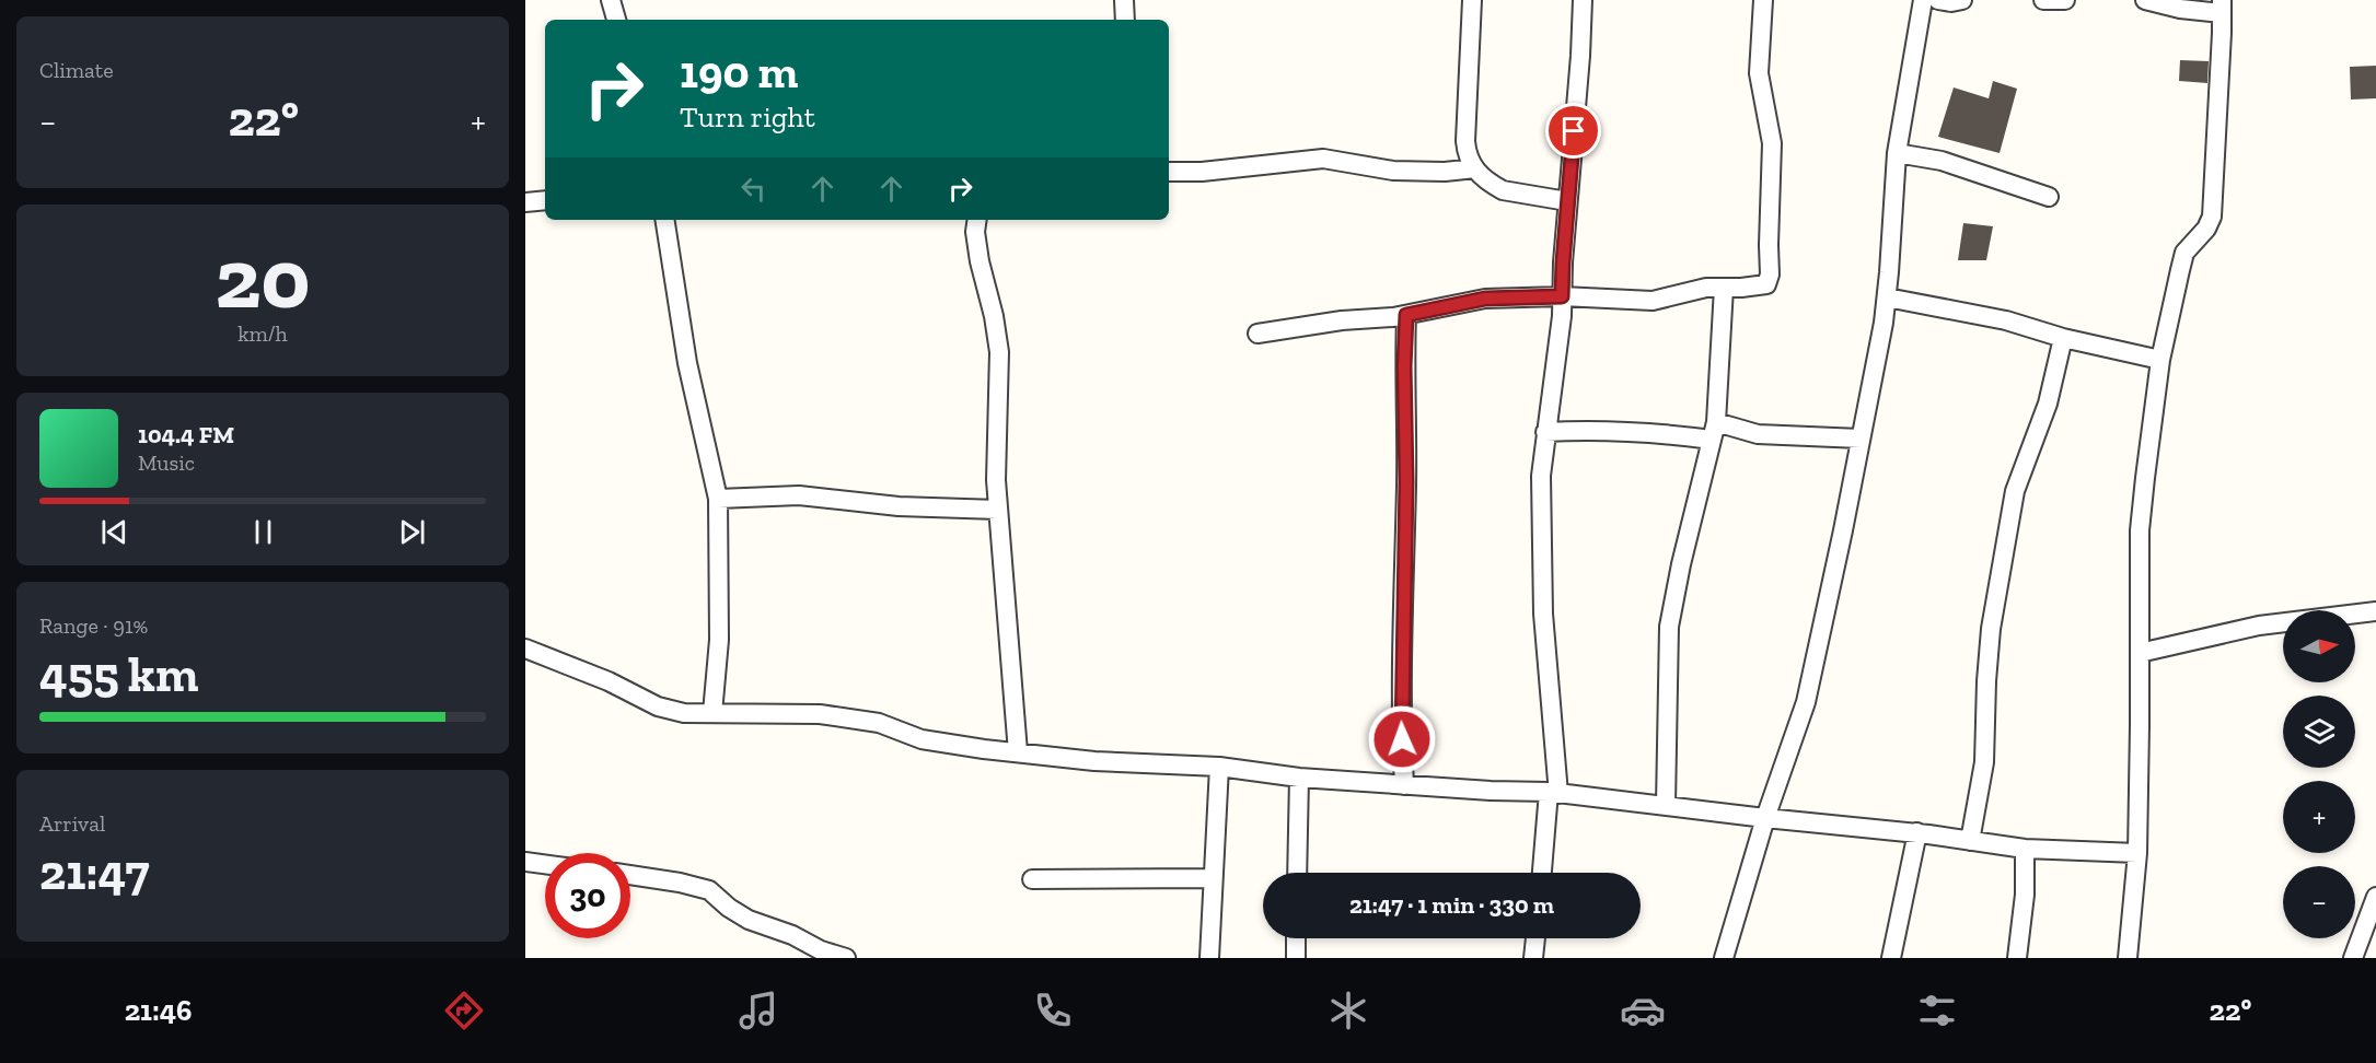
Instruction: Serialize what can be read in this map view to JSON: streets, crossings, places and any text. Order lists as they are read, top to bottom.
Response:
{
  "north": "right",
  "page": {
    "tile": [
      "Climate",
      ["20", "km/h"],
      ["Range · 91%", "455 km"],
      ["Arrival", "21:47"]
    ],
    "turn": ["190 m", "Turn right"],
    "heat": ["−", "22°", "+"],
    "song": ["104.4 FM", "Music"],
    "map_buttons": ["+", "−"],
    "limit": "30",
    "trip": "21:47 · 1 min · 330 m",
    "tabs": ["21:46", "22°"]
  }
}
